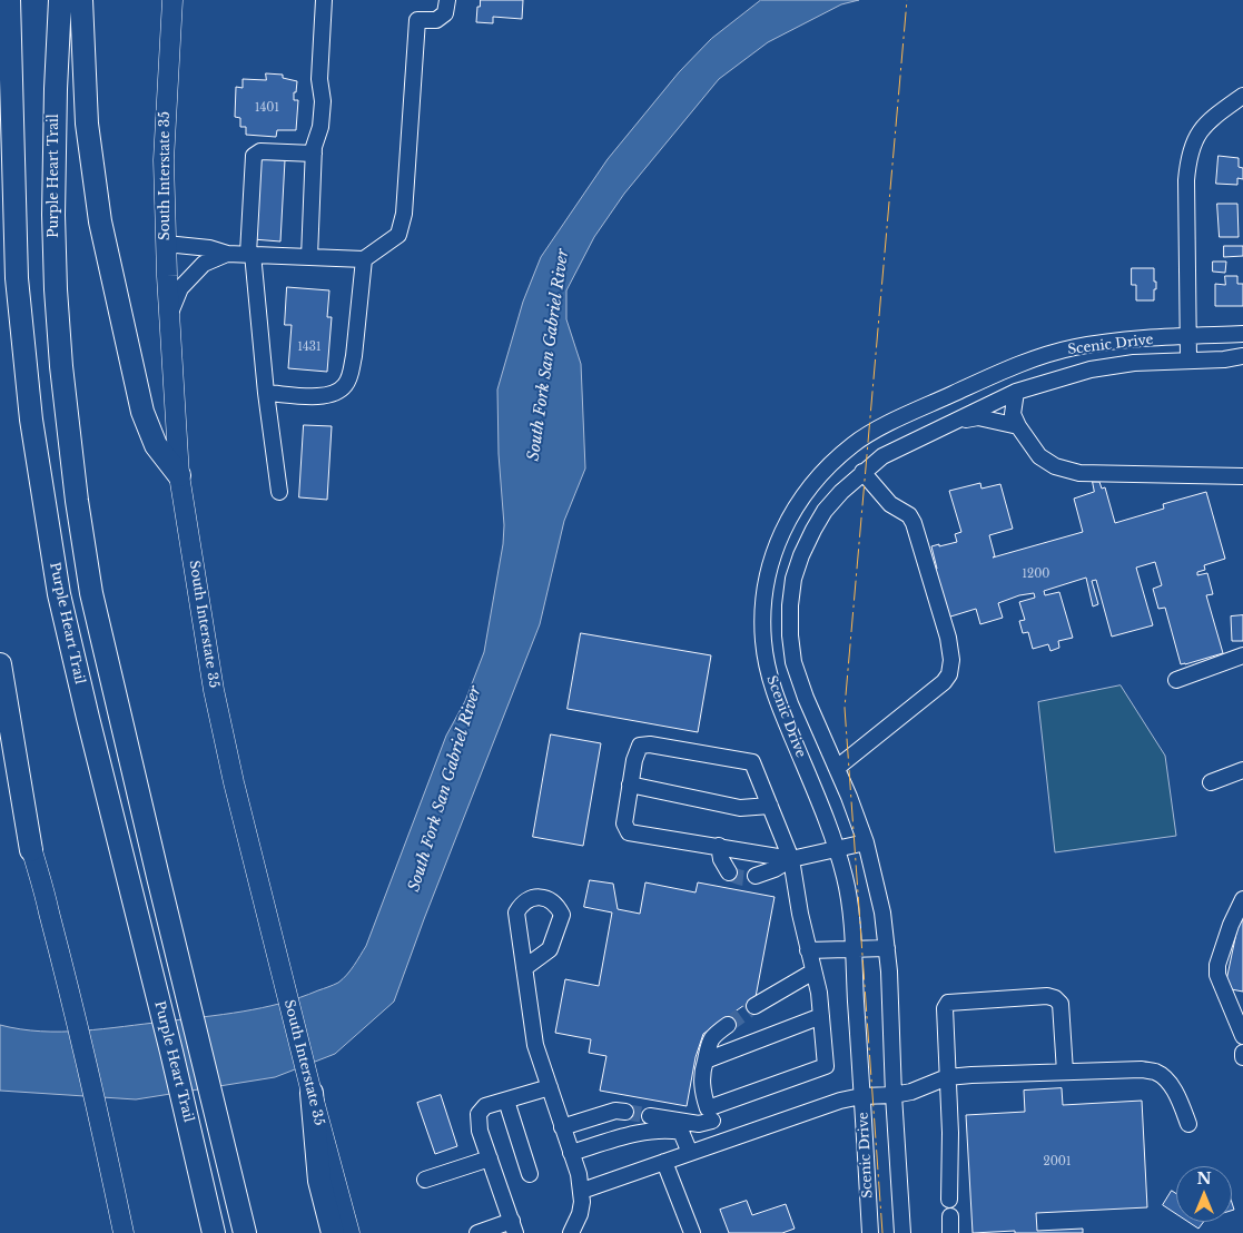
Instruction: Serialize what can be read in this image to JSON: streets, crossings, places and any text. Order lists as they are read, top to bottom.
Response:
{
  "streets": {
    "highway": ["Purple Heart Trail"],
    "main road": ["South Interstate 35"],
    "street": ["Scenic Drive"]
  },
  "water": ["South Fork San Gabriel River"],
  "house_numbers": [
    "1401",
    "1431",
    "1200",
    "2001"
  ],
  "north": "top"
}
